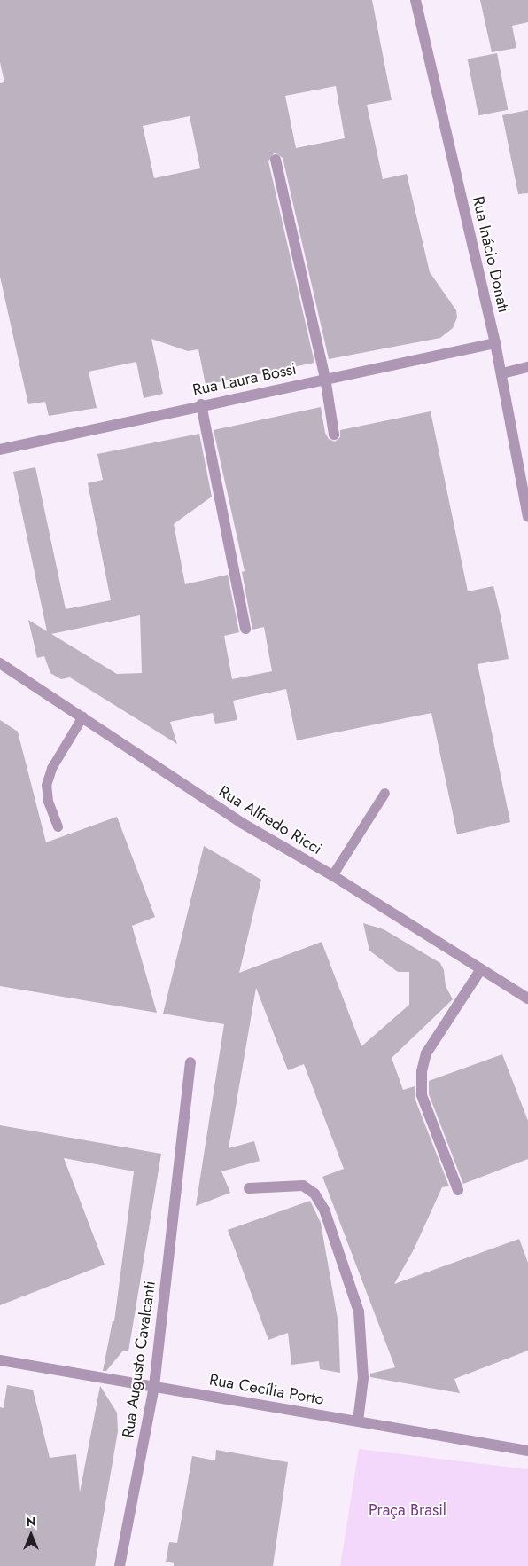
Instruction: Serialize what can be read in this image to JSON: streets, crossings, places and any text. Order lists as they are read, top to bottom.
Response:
{
  "streets": {
    "street": [
      "Rua Inácio Donati",
      "Rua Laura Bossi",
      "Rua Alfredo Ricci",
      "Rua Augusto Cavalcanti",
      "Rua Cecília Porto"
    ]
  },
  "crossings": [
    ["Rua Inácio Donati", "Rua Laura Bossi"],
    ["Rua Augusto Cavalcanti", "Rua Cecília Porto"]
  ],
  "parks": ["Praça Brasil"],
  "north": "top"
}
